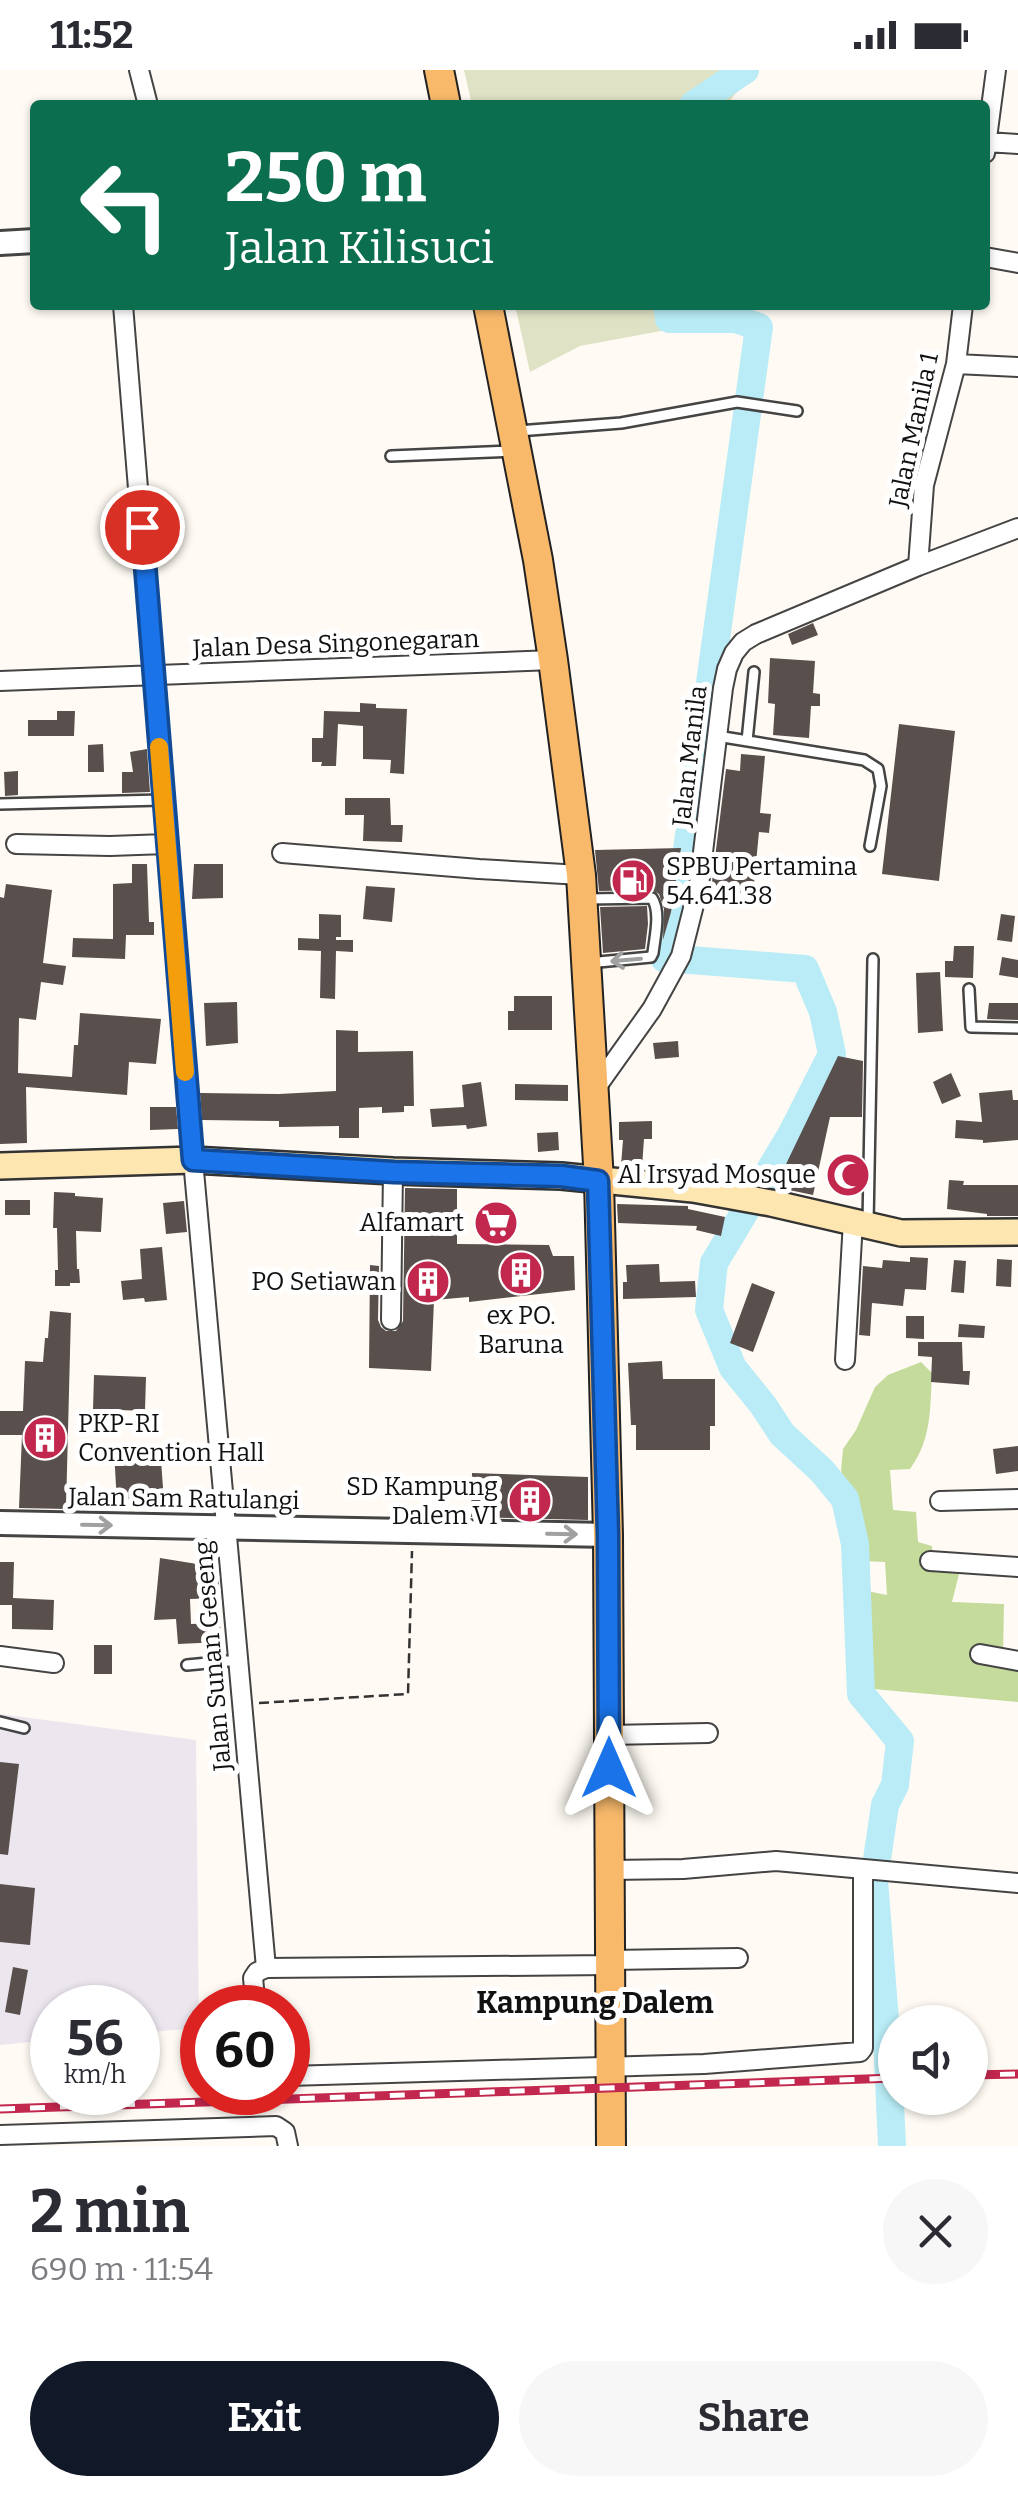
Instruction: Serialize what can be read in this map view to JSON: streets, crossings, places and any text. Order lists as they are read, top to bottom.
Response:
{
  "streets": {
    "street": [
      "Jalan Manila 1",
      "Jalan Desa Singonegaran",
      "Jalan Manila",
      "Jalan Sam Ratulangi",
      "Jalan Sunan Geseng"
    ]
  },
  "crossings": [
    ["Jalan Manila 1", "Jalan Manila"],
    ["Jalan Desa Singonegaran", "Jalan Sunan Geseng"],
    ["Jalan Sam Ratulangi", "Jalan Sunan Geseng"]
  ],
  "one_way": ["Jalan Sam Ratulangi"],
  "districts": ["Kampung Dalem"],
  "places": {
    "fuel station": ["SPBU Pertamina 54.641.38"],
    "mosque": ["Al Irsyad Mosque"],
    "supermarket": ["Alfamart"],
    "building": [
      "ex PO. Baruna",
      "PO Setiawan",
      "PKP-RI Convention Hall",
      "SD Kampung Dalem VI"
    ]
  },
  "page": {
    "status": "11:52",
    "turn": ["250 m", "Jalan Kilisuci"],
    "speed": "56 km/h",
    "limit": "60",
    "heading": ["2 min", "690 m · 11:54"],
    "buttons": ["Exit", "Share"]
  }
}
